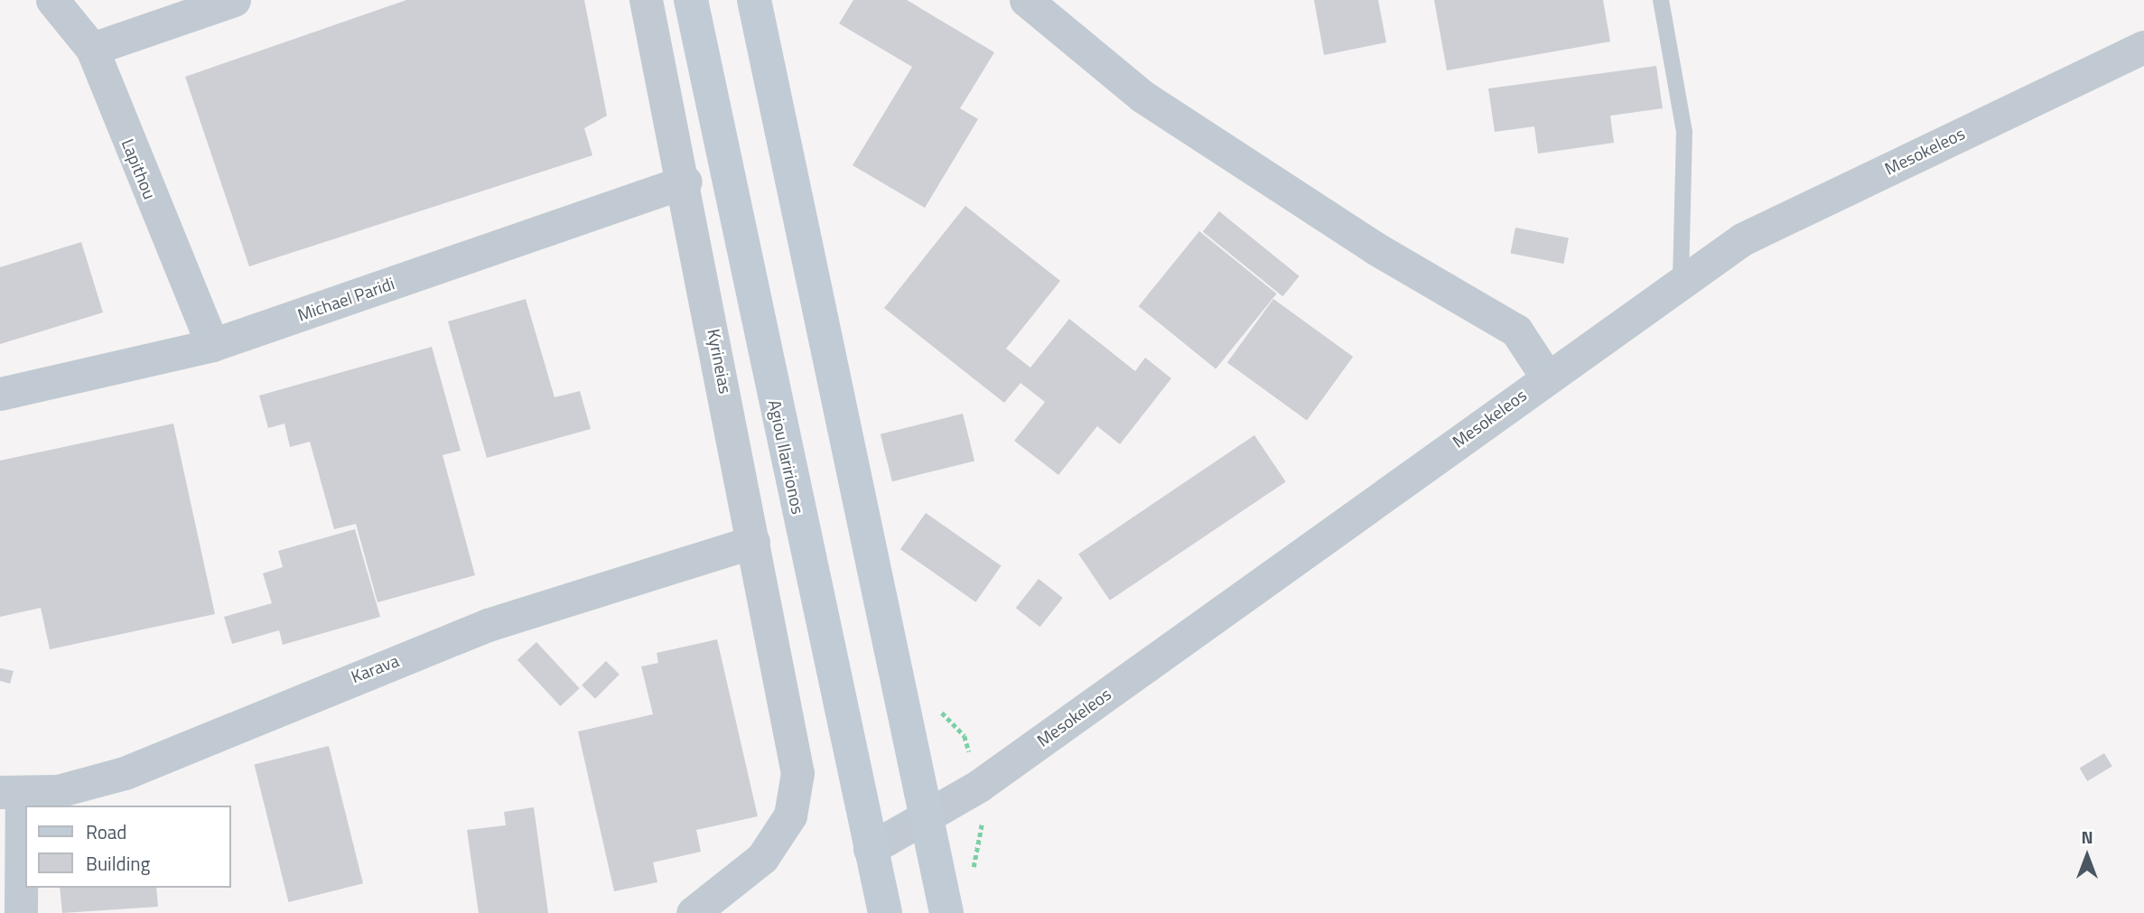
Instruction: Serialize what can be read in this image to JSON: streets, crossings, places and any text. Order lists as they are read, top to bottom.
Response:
{
  "streets": {
    "main road": ["Agiou Ilaririonos"],
    "street": [
      "Mesokeleos",
      "Lapithou",
      "Michael Paridi",
      "Kyrineias",
      "Karava"
    ]
  },
  "crossings": [
    ["Mesokeleos", "Agiou Ilaririonos"],
    ["Lapithou", "Michael Paridi"],
    ["Michael Paridi", "Kyrineias"],
    ["Kyrineias", "Karava"]
  ],
  "legend": ["Road", "Building"],
  "north": "top"
}
